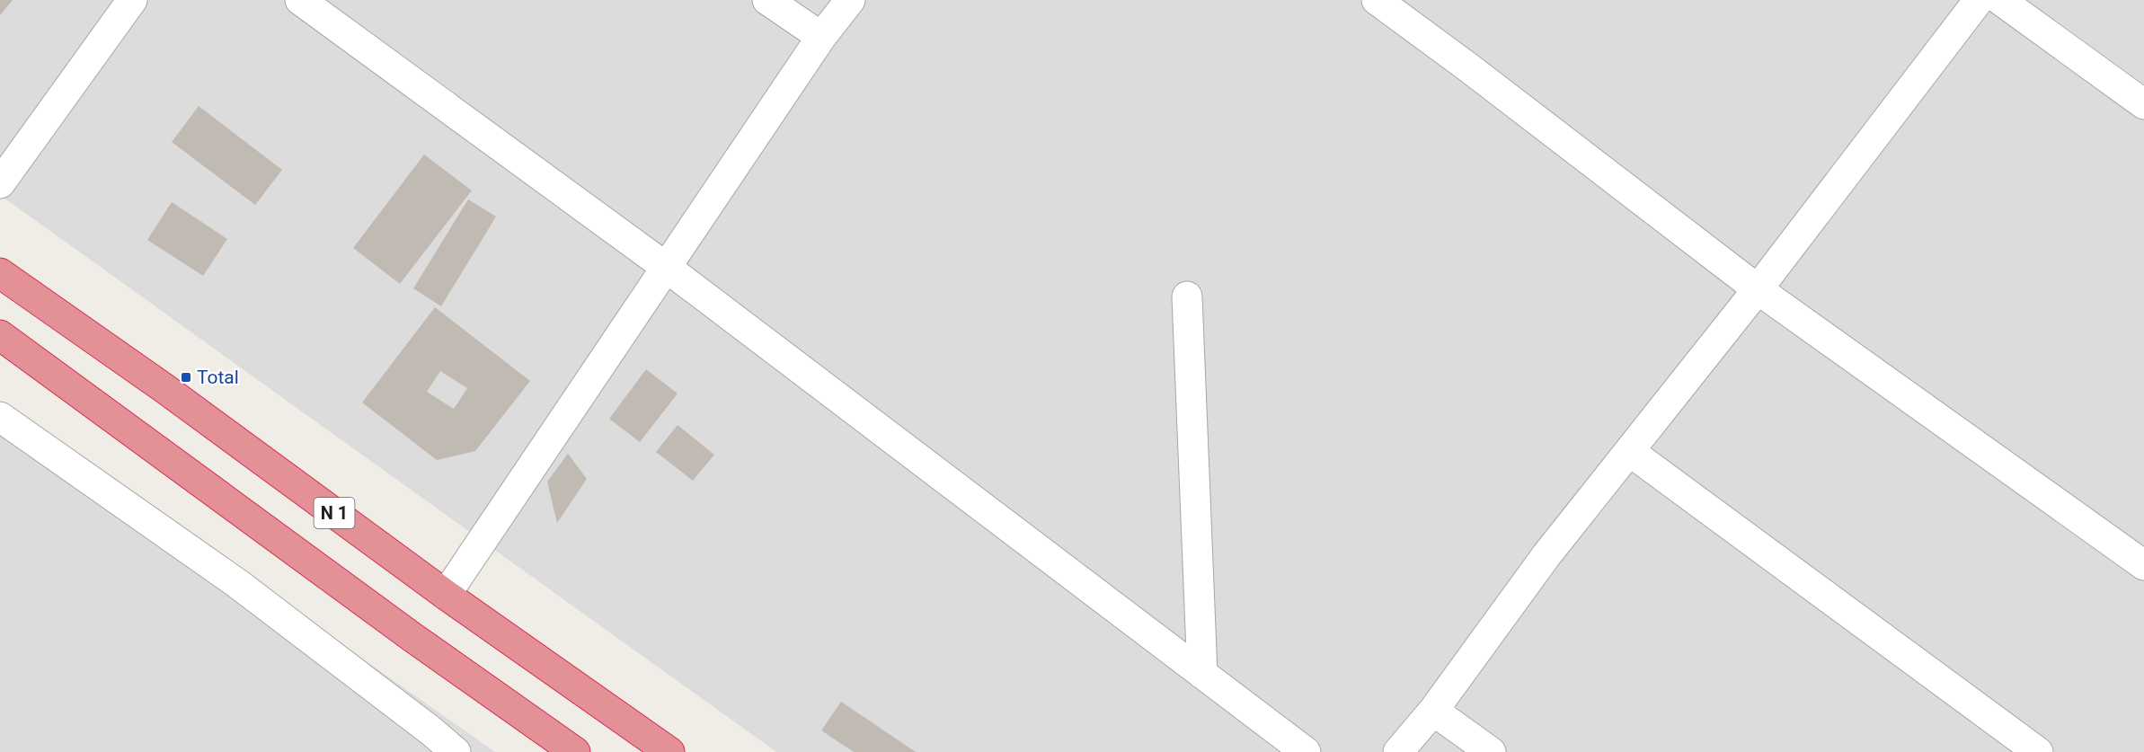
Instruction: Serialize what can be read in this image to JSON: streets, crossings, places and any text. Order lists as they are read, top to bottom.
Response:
{
  "streets": {
    "highway": ["N 1"]
  },
  "places": {
    "transit": ["Total"]
  }
}
